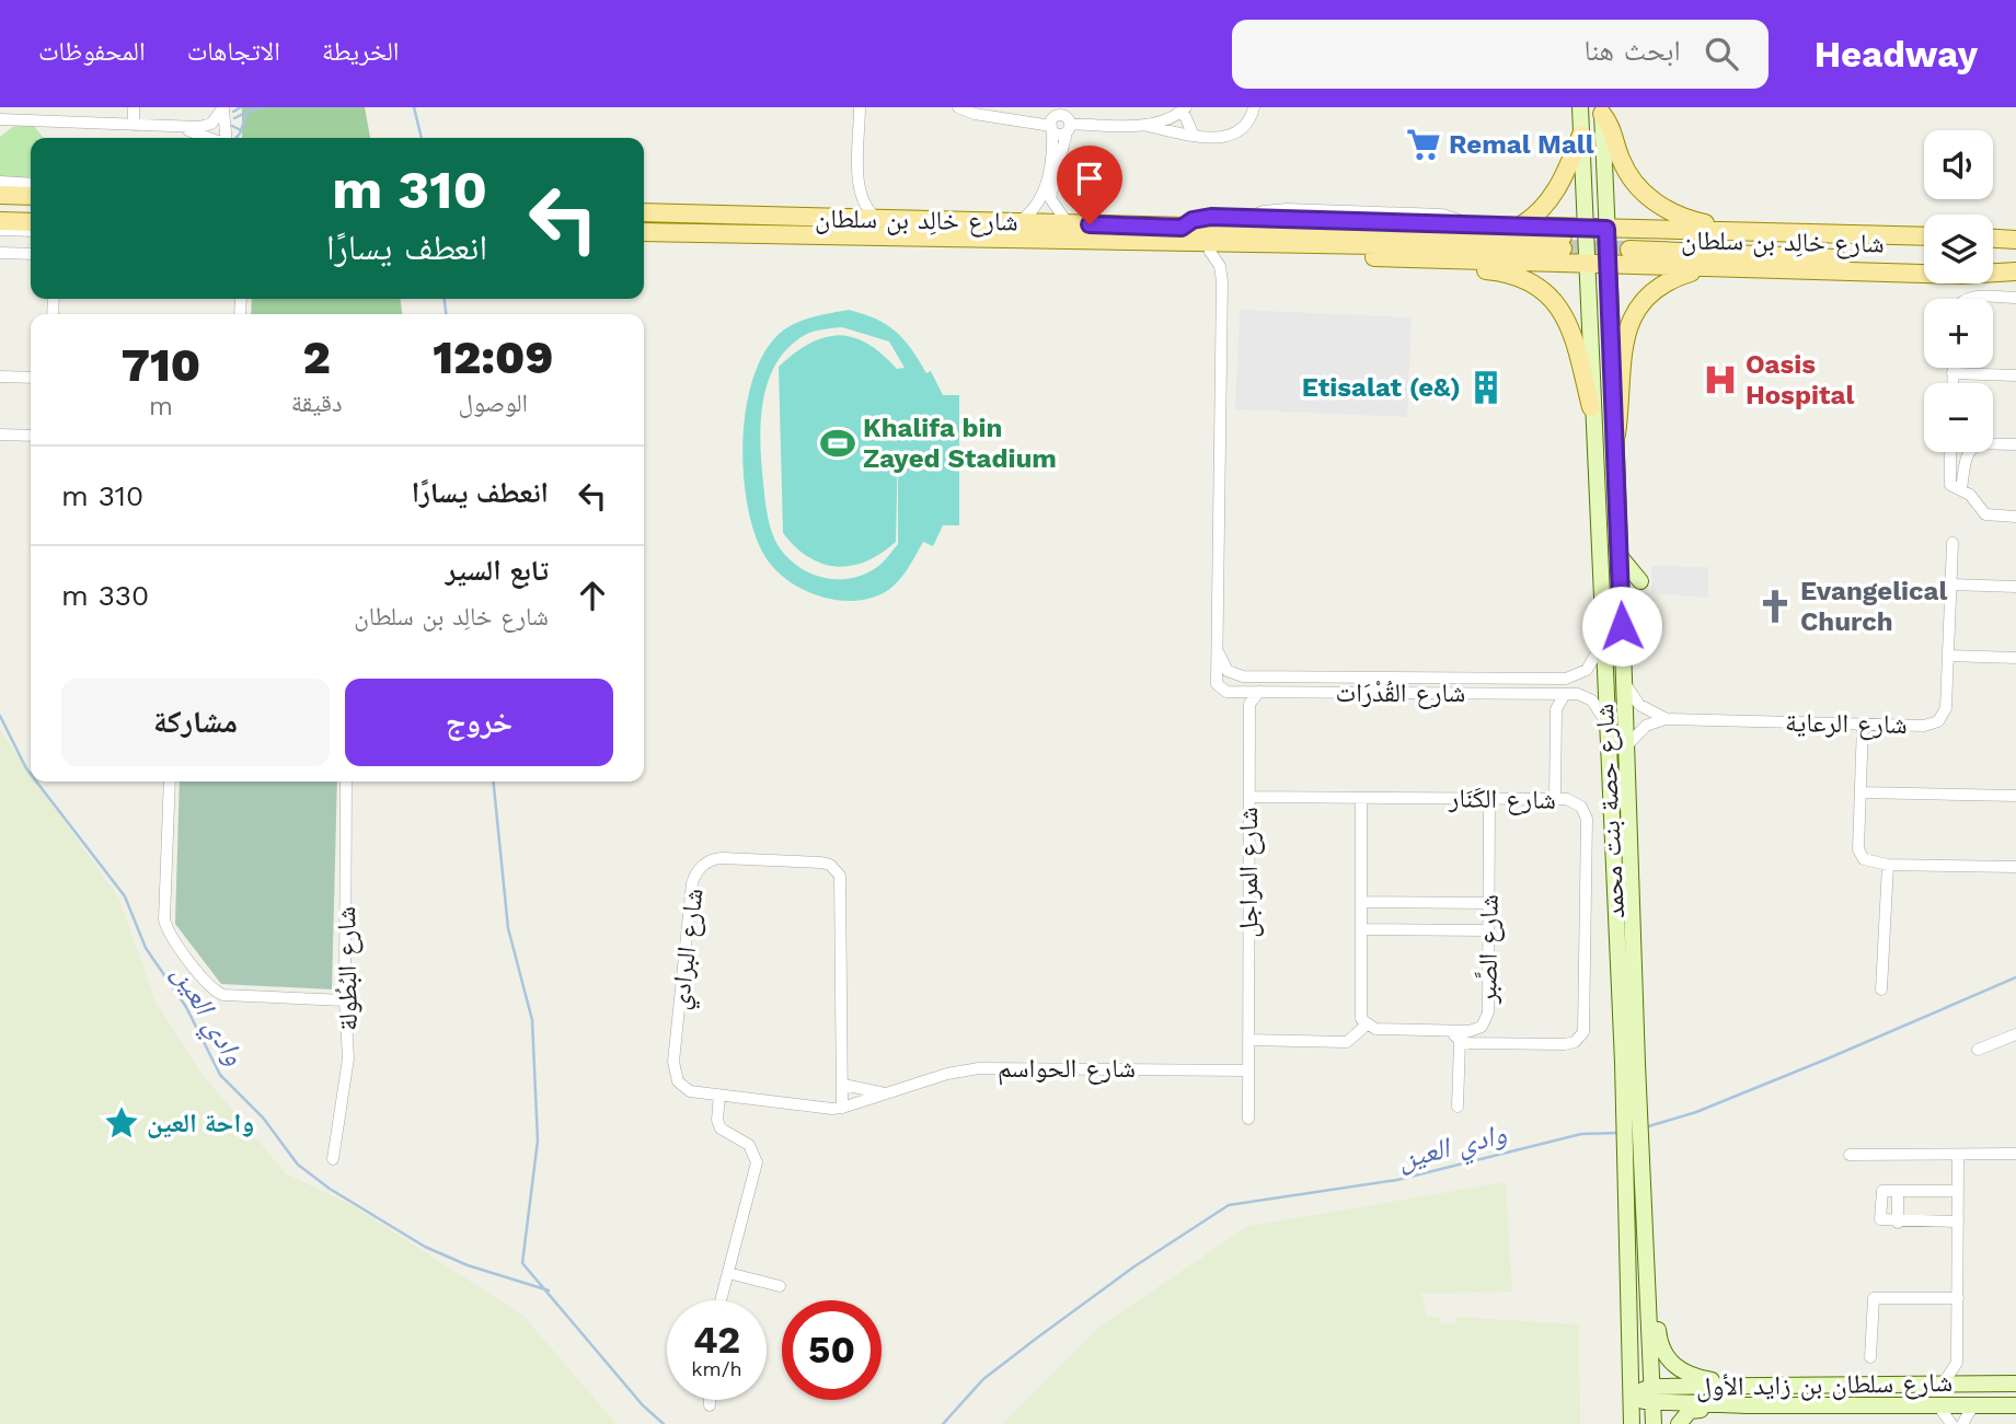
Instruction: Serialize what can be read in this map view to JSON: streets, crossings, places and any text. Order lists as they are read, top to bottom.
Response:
{
  "streets": {
    "main road": ["شارع خالِد بن سلطان", "شارع حصة بنت محمد", "شارع سلطان بن زايد الأول"],
    "street": [
      "شارع القُدْرَات",
      "شارع الرعاية",
      "شارع الكَنَار",
      "شارع المراجل",
      "شارع البرادي",
      "شارع الصَّبر",
      "شارع البُطُولة",
      "شارع الحواسم"
    ]
  },
  "crossings": [
    ["شارع القُدْرَات", "شارع حصة بنت محمد"],
    ["شارع الكَنَار", "شارع المراجل"],
    ["شارع الكَنَار", "شارع الصَّبر"],
    ["شارع حصة بنت محمد", "شارع سلطان بن زايد الأول"],
    ["شارع المراجل", "شارع الحواسم"],
    ["شارع البرادي", "شارع الحواسم"]
  ],
  "water": ["وادي العين"],
  "places": {
    "supermarket": ["Remal Mall"],
    "hospital": ["Oasis Hospital"],
    "building": ["Etisalat (e&)"],
    "sports": ["Khalifa bin Zayed Stadium"],
    "church": ["Evangelical Church"],
    "place": ["واحة العين"]
  },
  "page": {
    "header": "Headway",
    "search": "ابحث هنا",
    "nav": ["الخريطة", "الاتجاهات", "المحفوظات"],
    "map_buttons": ["+", "−"],
    "turn": ["310 m", "انعطف يسارًا"],
    "eta": [
      "12:09",
      "الوصول",
      "2",
      "دقيقة",
      "710",
      "m"
    ],
    "list": [
      {
        "name": "انعطف يسارًا",
        "value": "310 m"
      },
      {
        "name": "تابع السير",
        "note": "شارع خالِد بن سلطان",
        "value": "330 m"
      }
    ],
    "buttons": ["خروج", "مشاركة"],
    "speed": "42 km/h",
    "limit": "50"
  }
}
